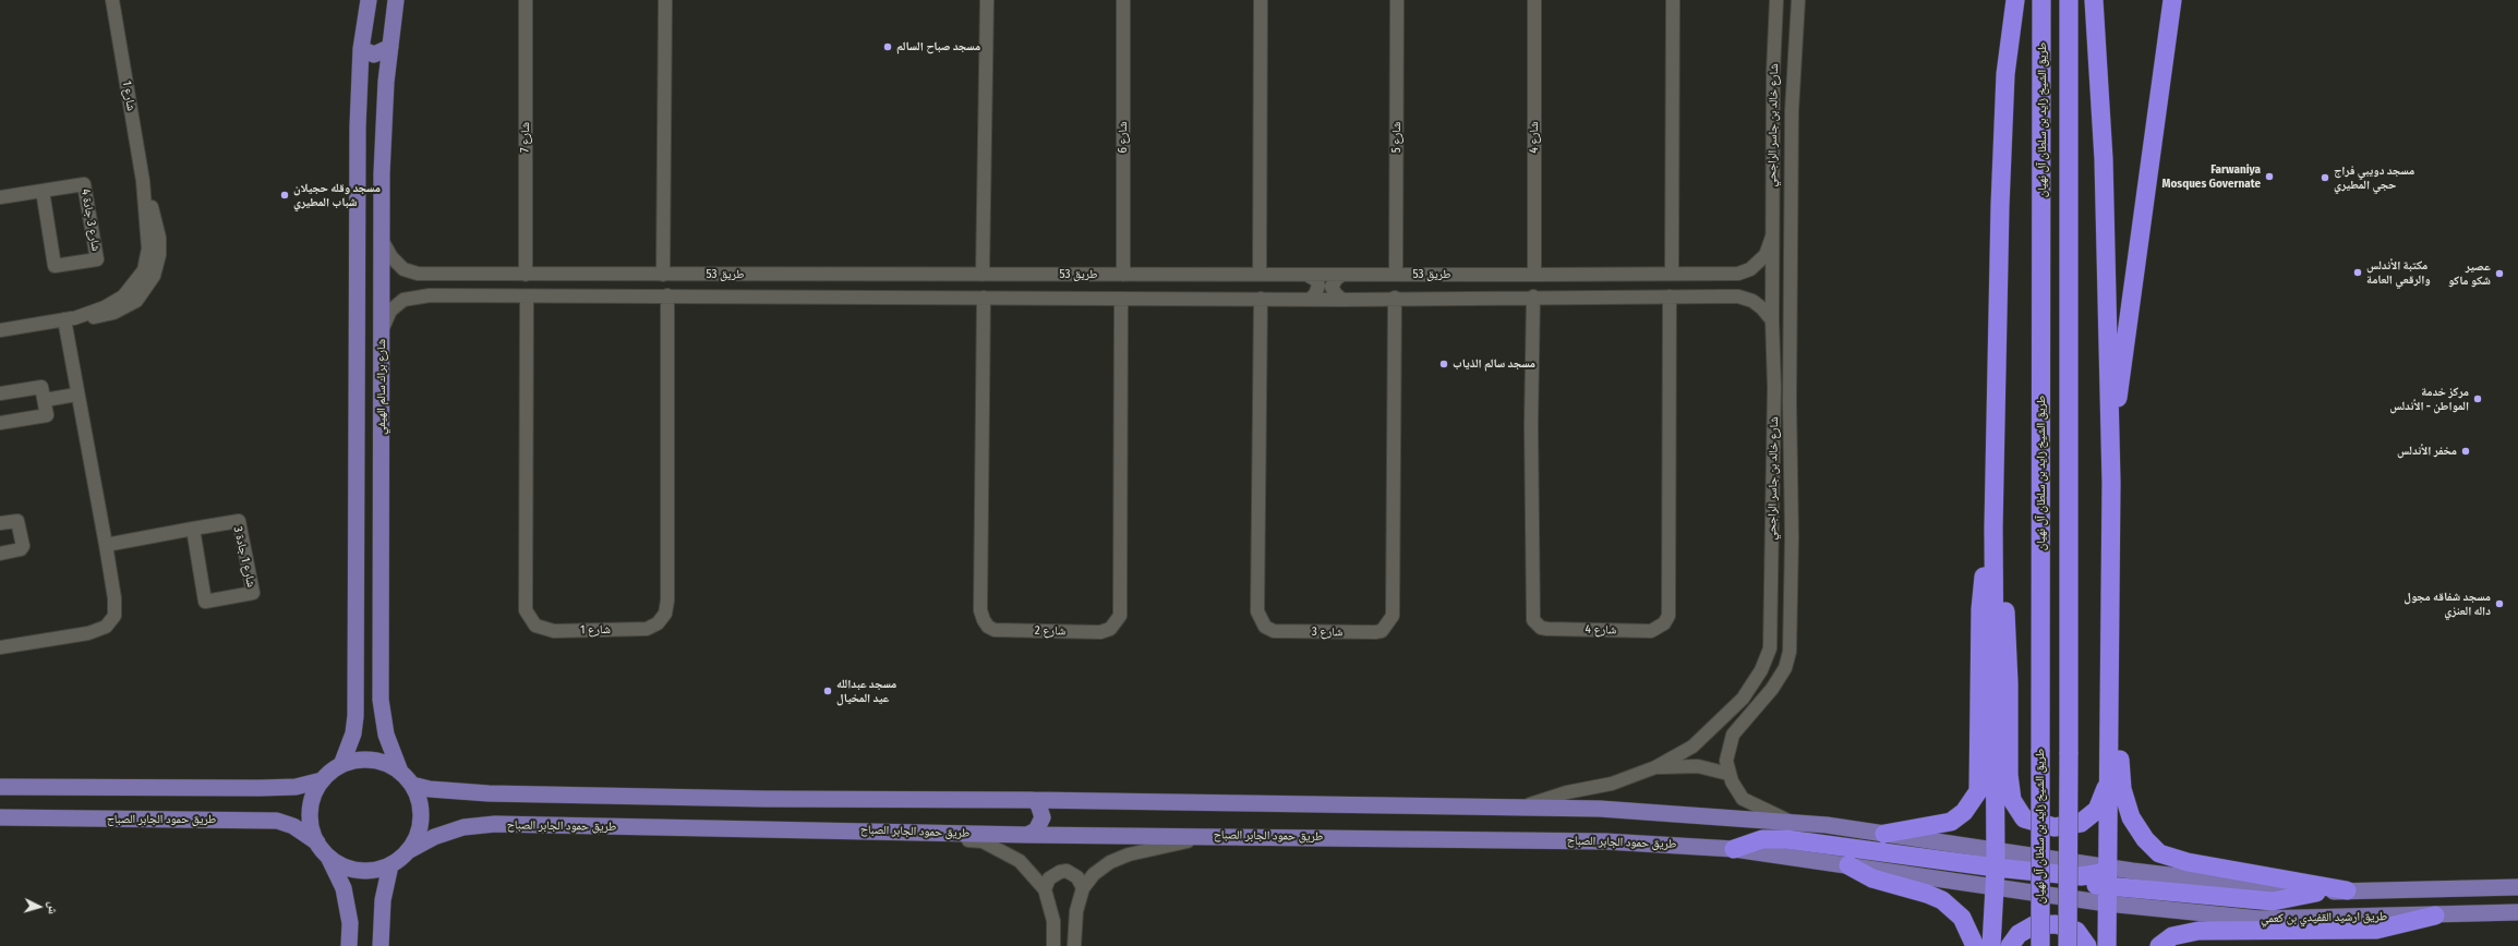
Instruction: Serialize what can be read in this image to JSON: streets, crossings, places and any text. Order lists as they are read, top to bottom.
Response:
{
  "streets": {
    "highway": ["طريق الشيخ زايد بن سلطان آل نهيان"],
    "main road": ["شارع براك سالم الهيفي", "طريق حمود الجابر الصباح", "طريق ارشيد القفيدي بن كعمي"],
    "street": [
      "شارع 1",
      "شارع خالد بن جاسر الراجحي",
      "شارع 7",
      "شارع 6",
      "شارع 5",
      "شارع 4",
      "شارع 3 جادة 4",
      "طريق 53",
      "شارع 1 جادة 3",
      "شارع 2",
      "شارع 3"
    ]
  },
  "crossings": [
    ["شارع 1", "طريق 53"],
    ["شارع خالد بن جاسر الراجحي", "طريق 53"],
    ["شارع 7", "طريق 53"],
    ["شارع 6", "طريق 53"],
    ["شارع 5", "طريق 53"],
    ["شارع 4", "طريق 53"],
    ["طريق 53", "شارع براك سالم الهيفي"],
    ["طريق 53", "شارع 2"],
    ["طريق 53", "شارع 3"],
    ["شارع براك سالم الهيفي", "طريق حمود الجابر الصباح"]
  ],
  "places": [
    "مسجد صباح السالم",
    "Farwaniya Mosques Governate",
    "مسجد دويبي فراج حجي المطيري",
    "مسجد وقله حجيلان شباب المطيري",
    "مكتبة الأندلس والرقعي العامة",
    "عصير شكو ماكو",
    "مسجد سالم الذياب",
    "مركز خدمة المواطن - الأندلس",
    "مخفر الأندلس",
    "مسجد شفاقه مجول داله العنزي",
    "مسجد عبدالله عيد المخيال"
  ],
  "north": "right"
}
